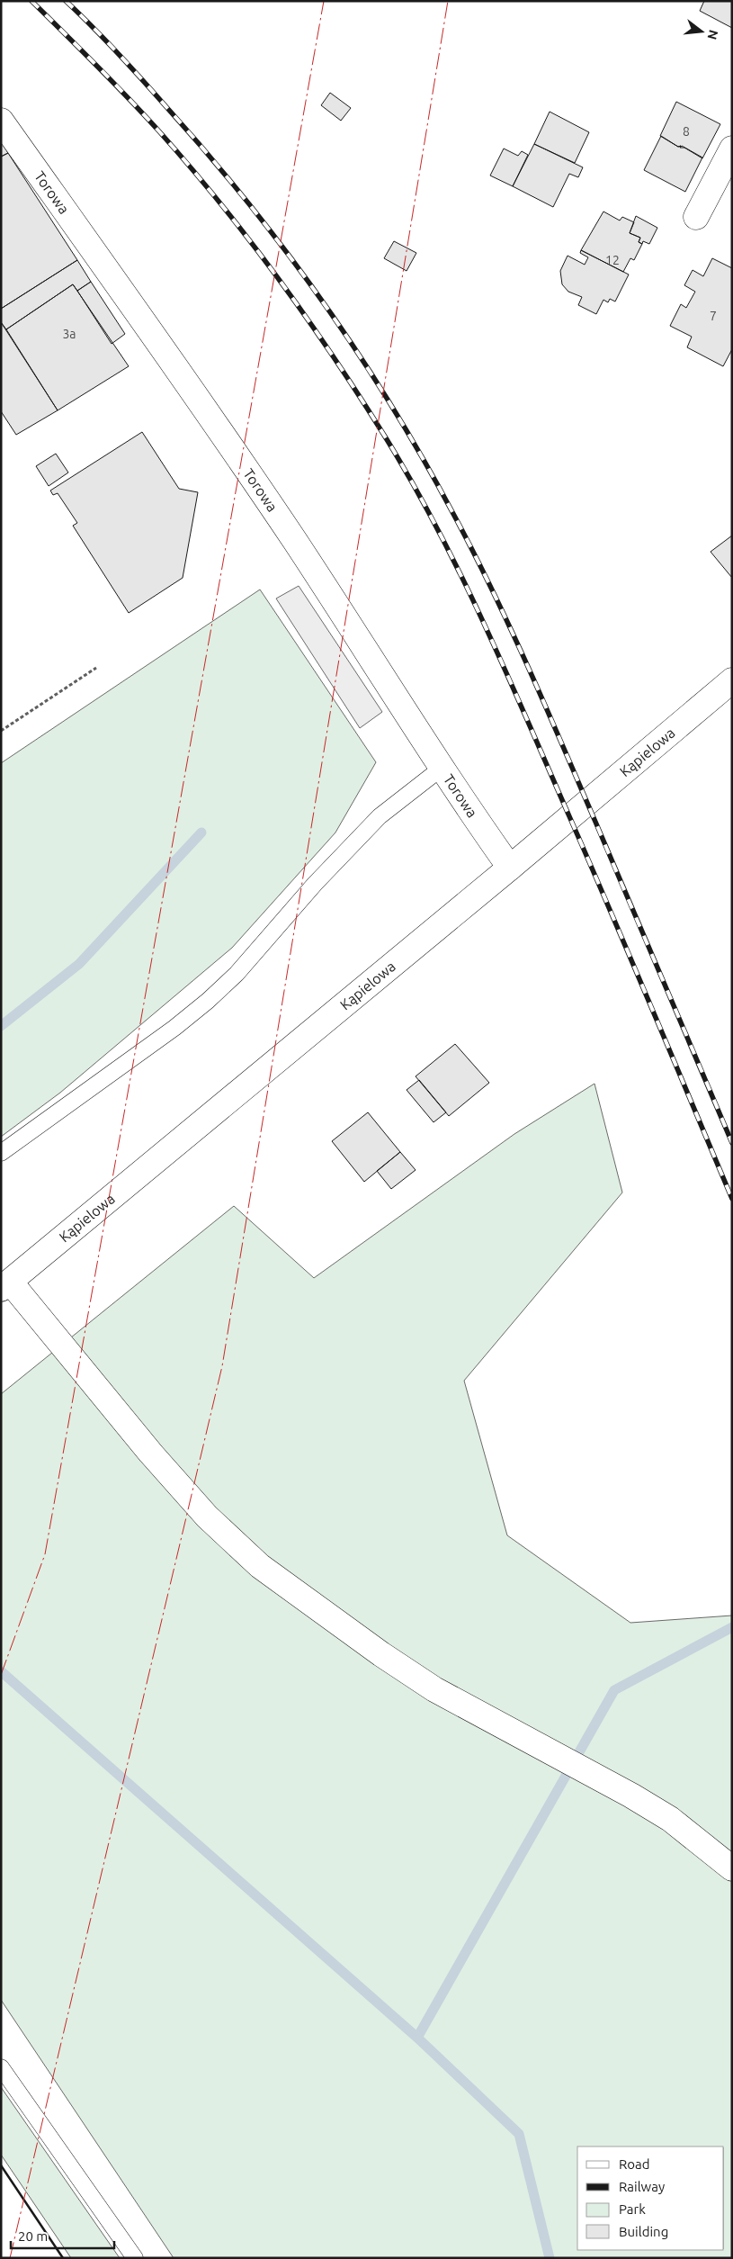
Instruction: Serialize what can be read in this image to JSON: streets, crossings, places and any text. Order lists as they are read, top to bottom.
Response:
{
  "streets": {
    "street": ["Torowa", "Kąpielowa"]
  },
  "crossings": [
    ["Torowa", "Kąpielowa"]
  ],
  "house_numbers": [
    "8",
    "12",
    "7",
    "3a"
  ],
  "legend": [
    "Road",
    "Railway",
    "Park",
    "Building"
  ],
  "scale_bar": "20 m",
  "north": "right"
}
